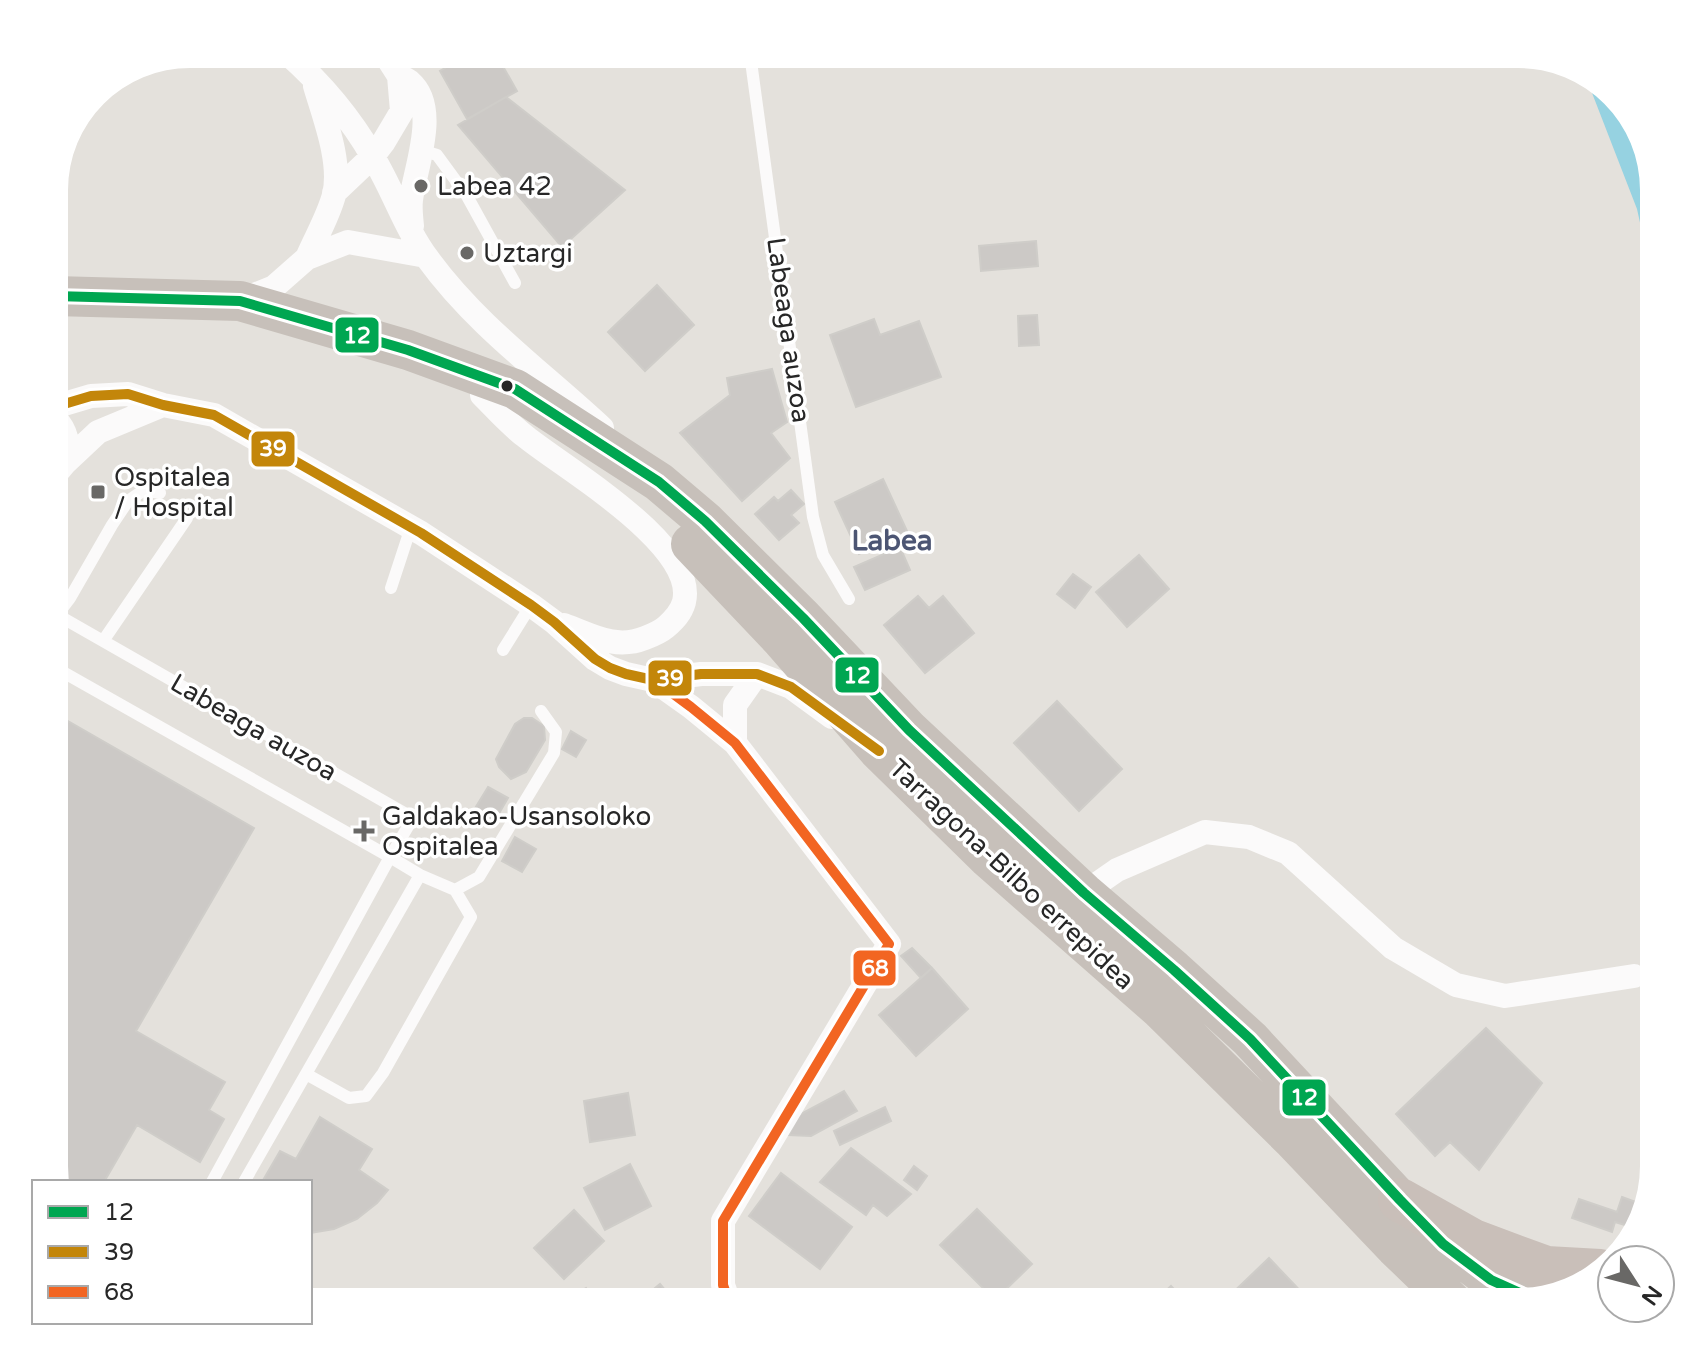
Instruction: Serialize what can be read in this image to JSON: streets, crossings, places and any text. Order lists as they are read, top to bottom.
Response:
{
  "streets": {
    "highway": ["Tarragona-Bilbo errepidea"],
    "lane": ["Labeaga auzoa"]
  },
  "districts": ["Labea"],
  "places": {
    "other": ["Labea 42", "Uztargi"],
    "transit": ["Ospitalea / Hospital"],
    "health": ["Galdakao-Usansoloko Ospitalea"]
  },
  "lines": ["transit line 12", "transit line 39", "transit line 68"],
  "legend": ["12", "39", "68"],
  "north": "bottom right"
}
